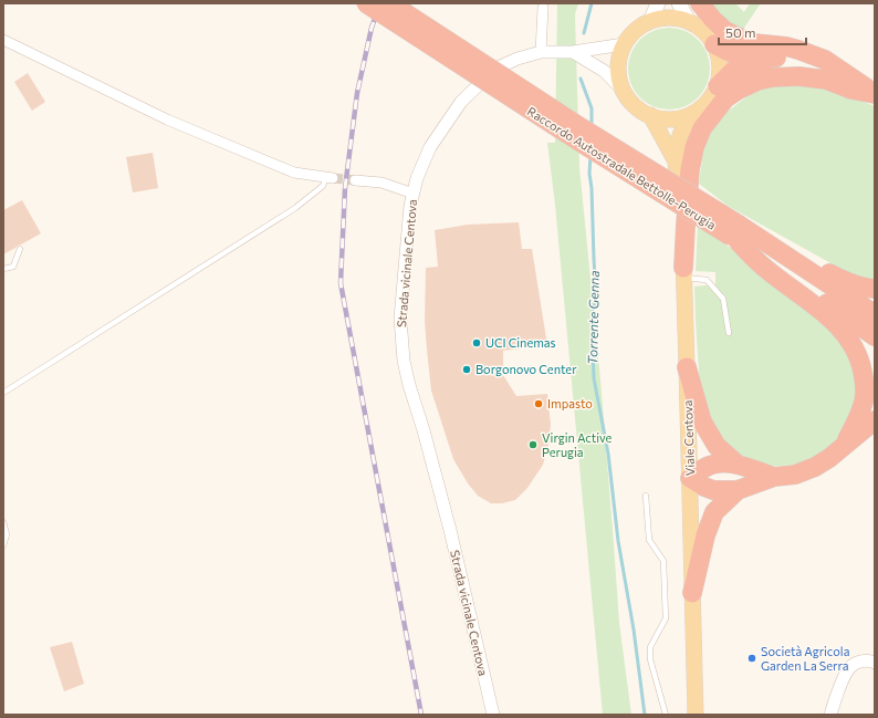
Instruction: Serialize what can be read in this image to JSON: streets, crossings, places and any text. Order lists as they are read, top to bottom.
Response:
{
  "streets": {
    "highway": ["Raccordo Autostradale Bettolle-Perugia"],
    "main road": ["Viale Centova"],
    "street": ["Strada vicinale Centova"]
  },
  "water": ["Torrente Genna"],
  "places": [
    "UCI Cinemas",
    "Borgonovo Center",
    "Impasto",
    "Virgin Active Perugia",
    "Società Agricola Garden La Serra"
  ],
  "scale_bar": "50 m"
}
